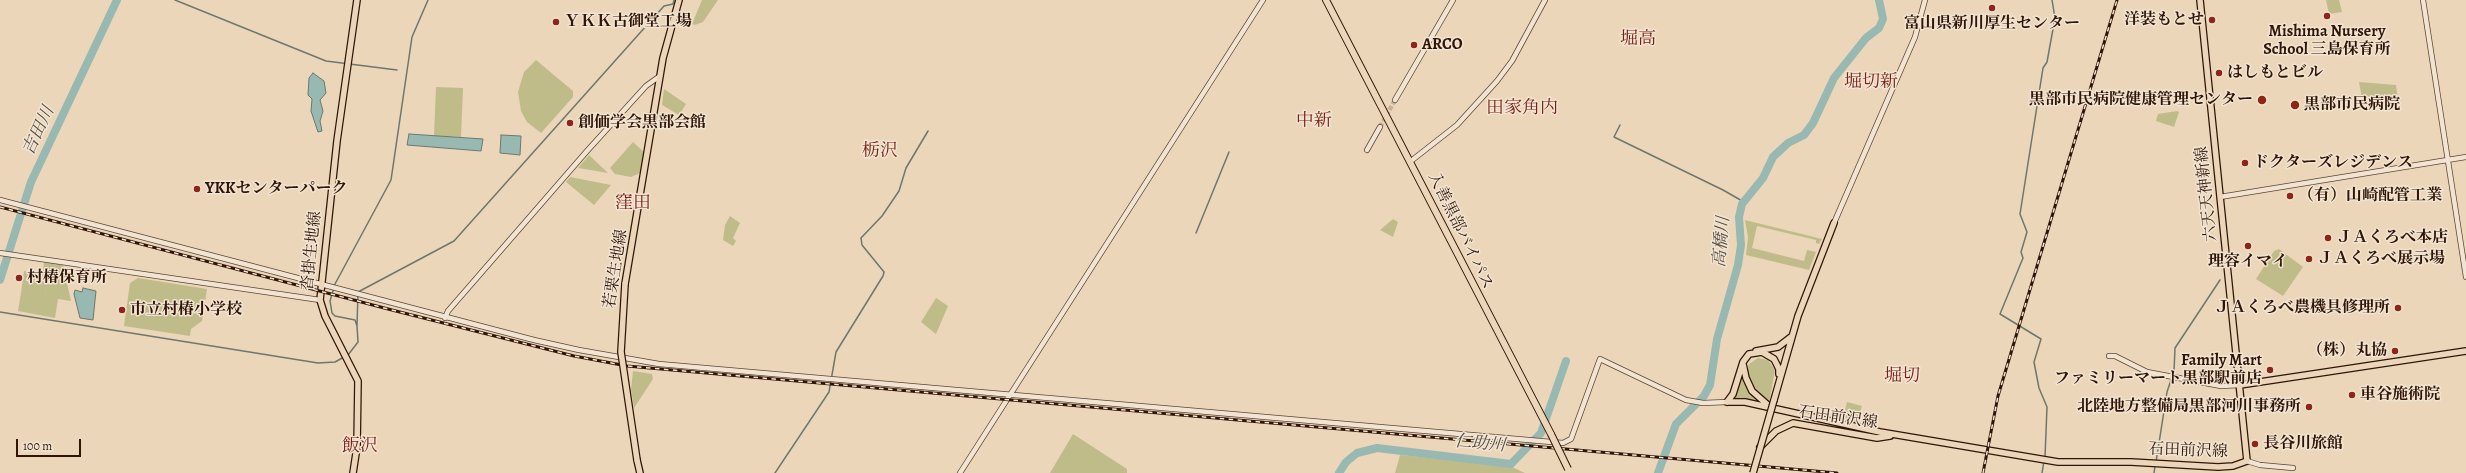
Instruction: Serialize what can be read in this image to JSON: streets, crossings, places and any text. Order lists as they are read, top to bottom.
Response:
{
  "streets": {
    "highway": ["入善黒部バイパス"],
    "main road": [
      "六天天神新線",
      "沓掛生地線",
      "若栗生地線",
      "石田前沢線"
    ]
  },
  "crossings": [
    ["六天天神新線", "石田前沢線"]
  ],
  "districts": [
    "堀高",
    "堀切新",
    "田家角内",
    "中新",
    "栃沢",
    "窪田",
    "堀切",
    "飯沢"
  ],
  "water": ["吉田川", "高橋川", "仁助川"],
  "places": [
    "富山県新川厚生センター",
    "Mishima Nursery School 三島保育所",
    "洋装もとせ",
    "ＹＫＫ古御堂工場",
    "ARCO",
    "はしもとビル",
    "黒部市民病院健康管理センター",
    "黒部市民病院",
    "創価学会黒部会館",
    "ドクターズレジデンス",
    "YKKセンターパーク",
    "（有）山崎配管工業",
    "ＪＡくろべ本店",
    "理容イマイ",
    "ＪＡくろべ展示場",
    "村椿保育所",
    "ＪＡくろべ農機具修理所",
    "市立村椿小学校",
    "（株）丸協",
    "Family Mart ファミリーマート黒部駅前店",
    "車谷施術院",
    "北陸地方整備局黒部河川事務所",
    "長谷川旅館"
  ],
  "scale_bar": "100 m"
}
